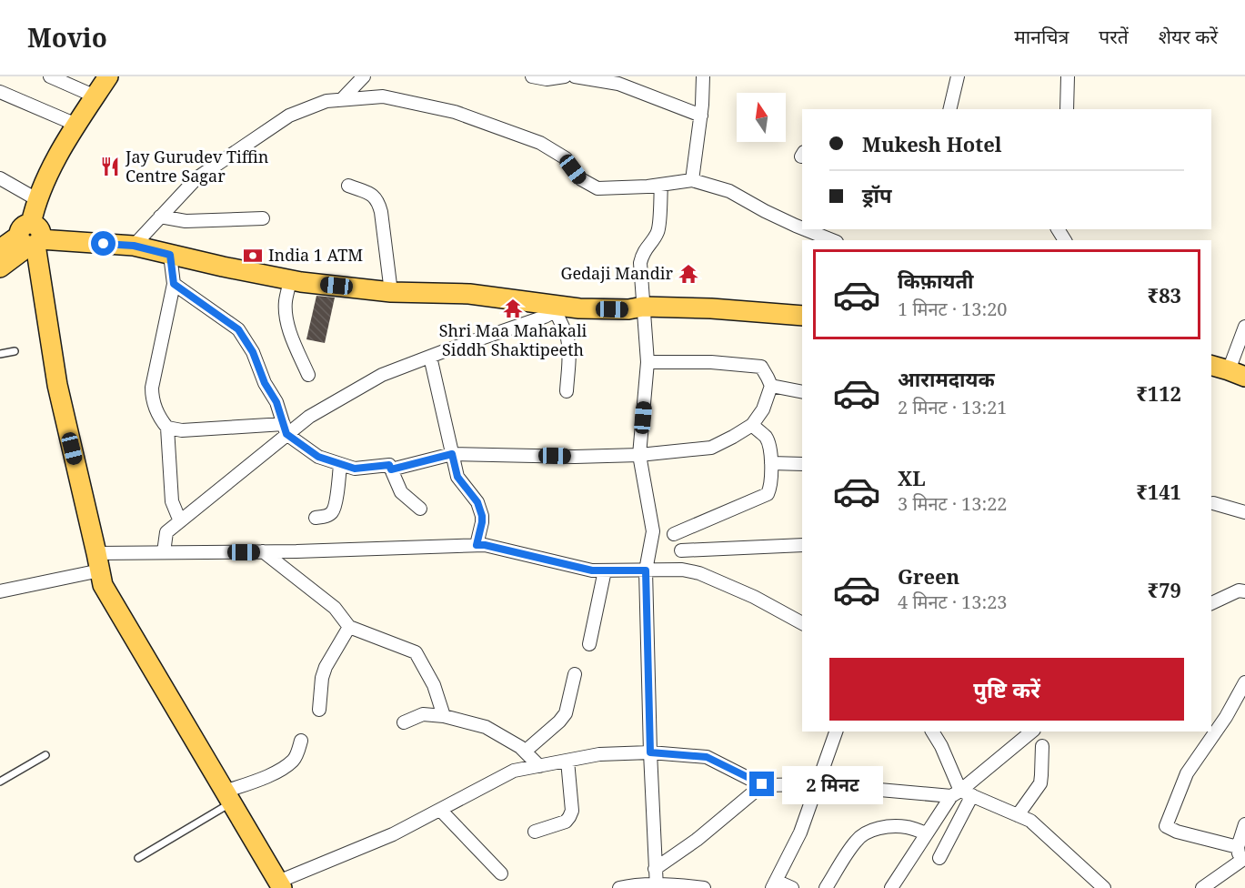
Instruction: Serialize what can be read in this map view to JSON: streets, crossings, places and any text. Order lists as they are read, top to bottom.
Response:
{
  "places": {
    "restaurant": ["Jay Gurudev Tiffin Centre Sagar"],
    "bank": ["India 1 ATM"],
    "temple": ["Gedaji Mandir", "Shri Maa Mahakali Siddh Shaktipeeth"]
  },
  "north": "top",
  "page": {
    "header": "Movio",
    "nav": ["मानचित्र", "परतें", "शेयर करें"],
    "banner": ["Mukesh Hotel", "ड्रॉप"],
    "list": [
      {
        "name": "किफ़ायती",
        "note": "1 मिनट · 13:20",
        "value": "₹83"
      },
      {
        "name": "आरामदायक",
        "note": "2 मिनट · 13:21",
        "value": "₹112"
      },
      {
        "name": "XL",
        "note": "3 मिनट · 13:22",
        "value": "₹141"
      },
      {
        "name": "Green",
        "note": "4 मिनट · 13:23",
        "value": "₹79"
      }
    ],
    "buttons": "पुष्टि करें",
    "bubble": "2 मिनट"
  }
}
